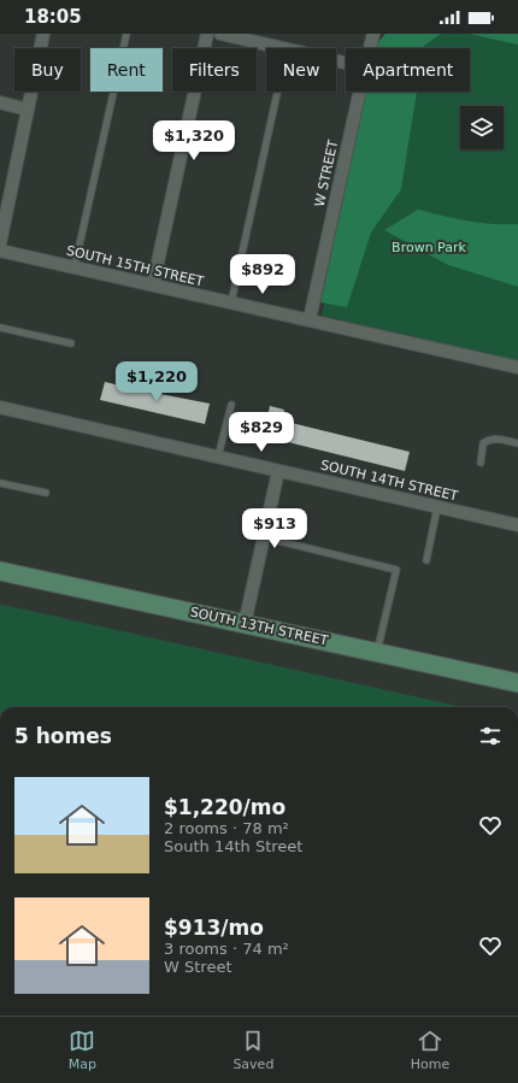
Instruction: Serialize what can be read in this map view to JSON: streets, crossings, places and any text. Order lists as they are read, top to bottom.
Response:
{
  "streets": {
    "main road": ["SOUTH 13TH STREET"],
    "street": ["W STREET", "SOUTH 15TH STREET", "SOUTH 14TH STREET"]
  },
  "crossings": [
    ["W STREET", "SOUTH 15TH STREET"]
  ],
  "parks": ["Brown Park"],
  "page": {
    "status": "18:05",
    "chip": [
      "Buy",
      "Rent",
      "Filters",
      "New",
      "Apartment"
    ],
    "price": [
      "$1,320",
      "$892",
      "$1,220",
      "$829",
      "$913"
    ],
    "heading": "5 homes",
    "list": [
      {
        "name": "$1,220/mo",
        "note": "2 rooms · 78 m² · South 14th Street"
      },
      {
        "name": "$913/mo",
        "note": "3 rooms · 74 m² · W Street"
      }
    ],
    "tabs": ["Map", "Saved", "Home"]
  }
}
